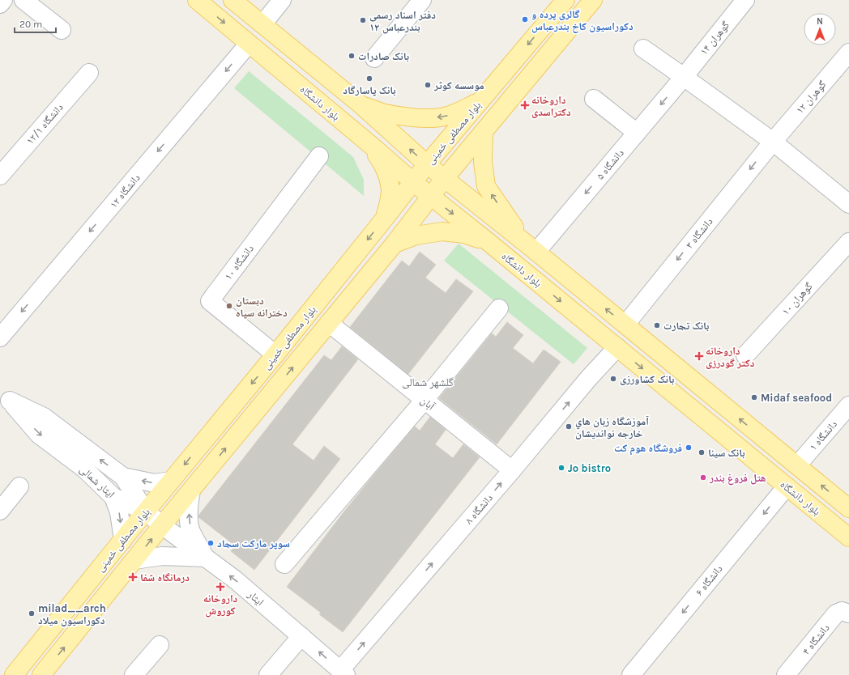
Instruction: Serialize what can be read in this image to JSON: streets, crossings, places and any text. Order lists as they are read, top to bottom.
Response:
{
  "streets": {
    "main road": ["بلوار دانشگاه", "بلوار مصطفی خمینی"],
    "street": [
      "گوهران ۱۴",
      "گوهران ۱۲",
      "دانشگاه ۱۲/۱",
      "دانشگاه ۵",
      "دانشگاه ۱۲",
      "دانشگاه ۳",
      "دانشگاه ۱۰",
      "گوهران ۱۰",
      "آبان",
      "دانشگاه ۱",
      "ایثار شمالی",
      "دانشگاه ۸",
      "دانشگاه ۶",
      "ایثار",
      "دانشگاه ۴"
    ]
  },
  "crossings": [
    ["گوهران ۱۴", "دانشگاه ۵"],
    ["گوهران ۱۲", "دانشگاه ۳"],
    ["بلوار دانشگاه", "بلوار مصطفی خمینی"],
    ["بلوار دانشگاه", "دانشگاه ۱۲"],
    ["بلوار دانشگاه", "دانشگاه ۸"],
    ["بلوار دانشگاه", "دانشگاه ۶"],
    ["بلوار مصطفی خمینی", "دانشگاه ۱۰"],
    ["بلوار مصطفی خمینی", "آبان"],
    ["بلوار مصطفی خمینی", "ایثار شمالی"],
    ["بلوار مصطفی خمینی", "ایثار"],
    ["آبان", "دانشگاه ۸"],
    ["ایثار شمالی", "ایثار"],
    ["دانشگاه ۸", "ایثار"]
  ],
  "one_way": [
    "دانشگاه ۵",
    "دانشگاه ۱۲",
    "دانشگاه ۳",
    "دانشگاه ۶",
    "ایثار"
  ],
  "districts": ["گلشهر شمالی"],
  "places": {
    "other": [
      "گالری پرده و دکوراسیون کاخ بندرعباس",
      "دفتر اسناد رسمی ۱۲ بندرعباس",
      "بانک صادرات",
      "بانک پاسارگاد",
      "موسسه کوثر",
      "دبستان دخترانه سپاه",
      "بانک تجارت",
      "بانک کشاورزی",
      "Midaf seafood",
      "آموزشگاه زبان هاي خارجه نوانديشان",
      "فروشگاه هوم کت",
      "بانک سینا",
      "Jo bistro",
      "هتل فروغ بندر",
      "سوپر مارکت سجاد",
      "milad__arch دکوراسیون میلاد"
    ],
    "health": [
      "داروخانه دکتراسدی",
      "داروخانه دکتر گودرزی",
      "درمانگاه شفا",
      "داروخانه کوروش"
    ]
  },
  "scale_bar": "20 m",
  "north": "top"
}
